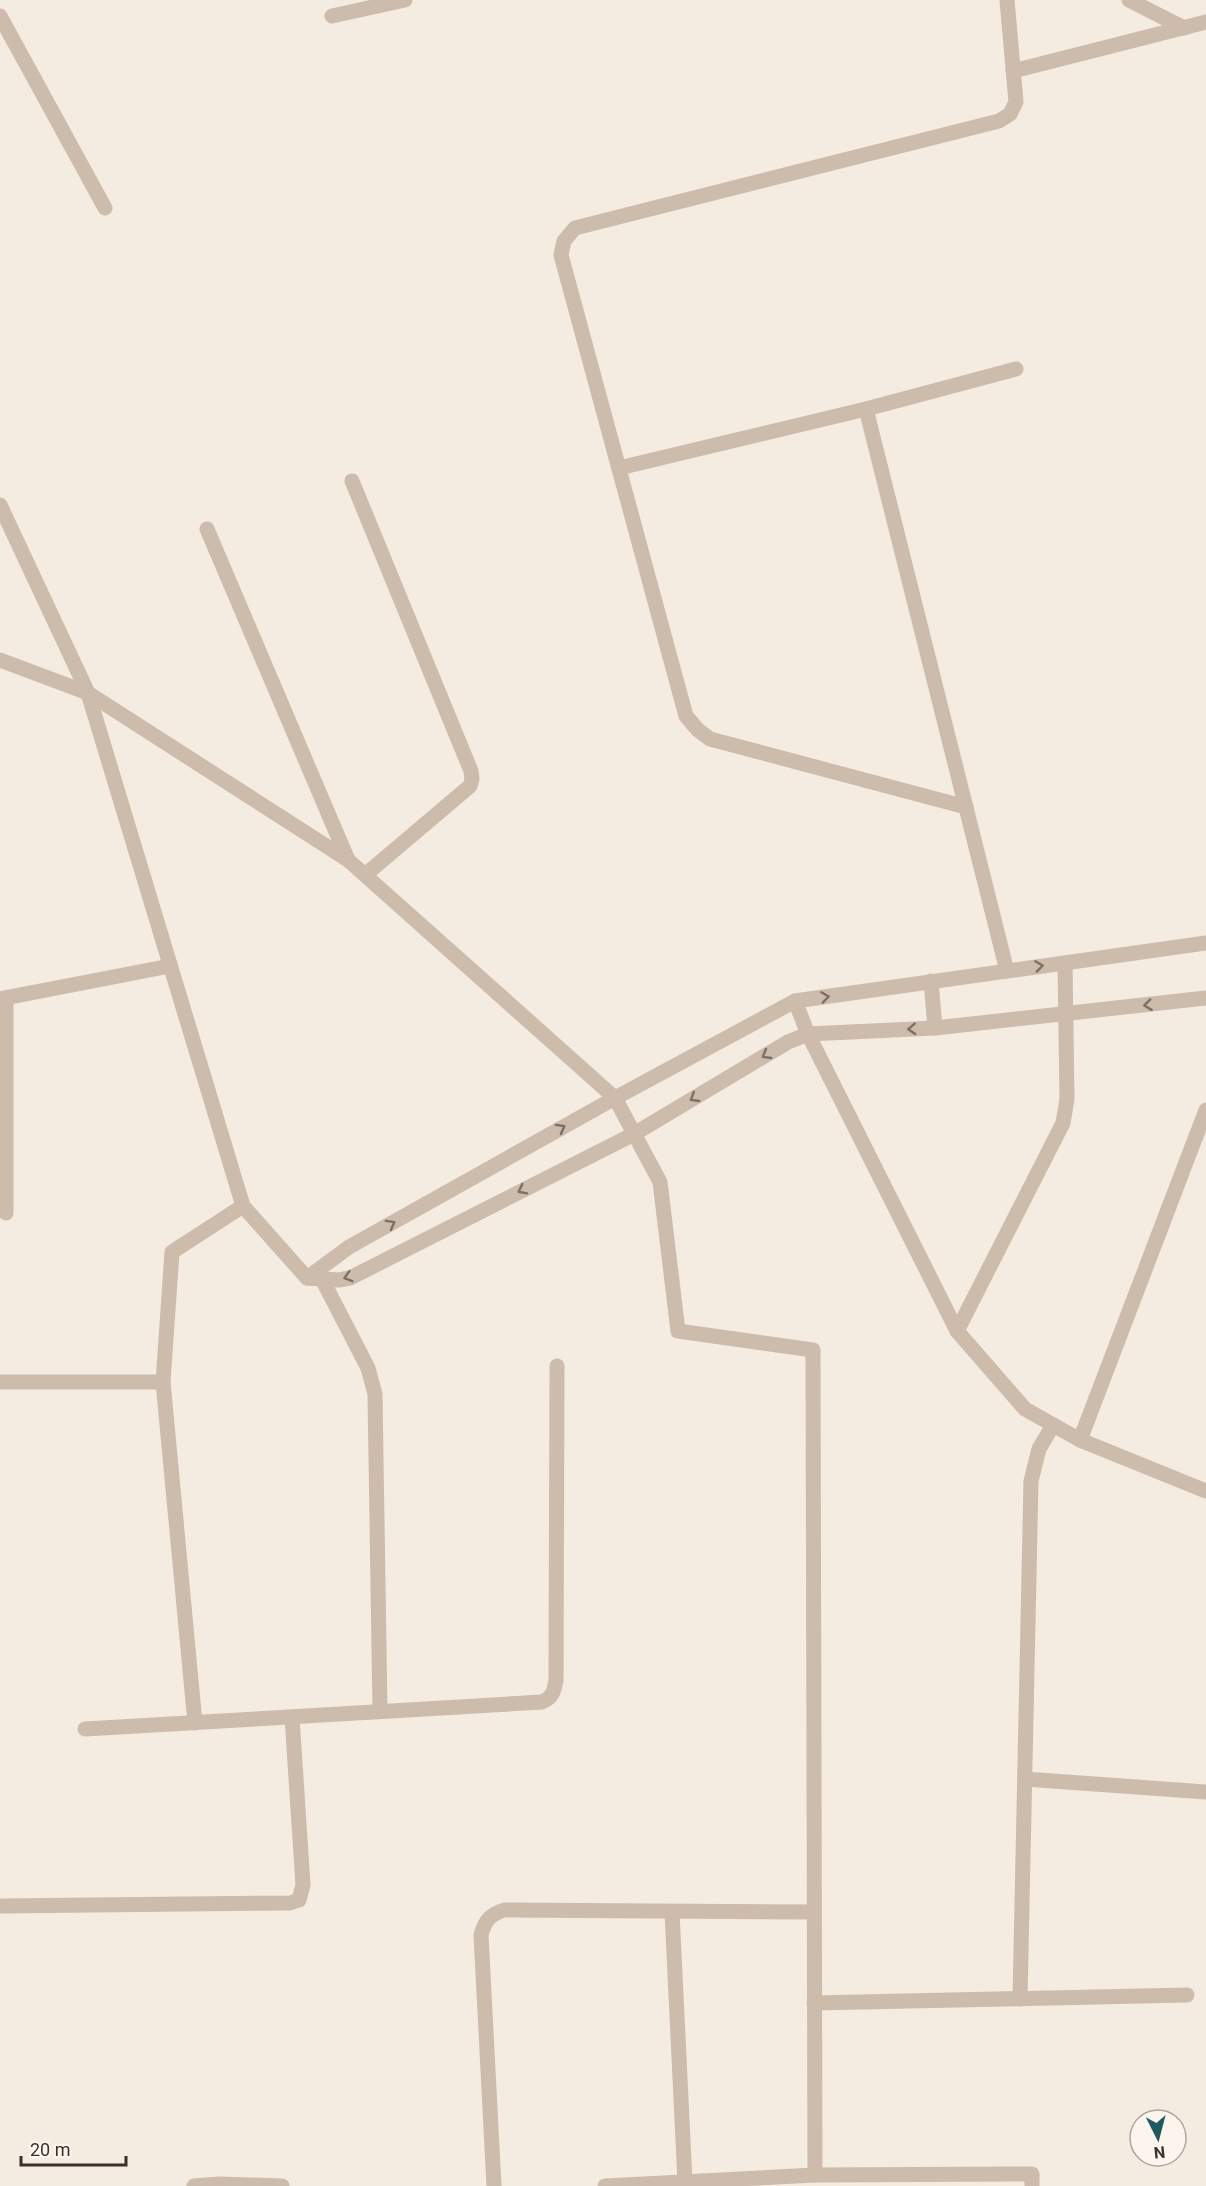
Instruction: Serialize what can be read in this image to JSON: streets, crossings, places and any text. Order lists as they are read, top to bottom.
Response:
{
  "scale_bar": "20 m",
  "north": "bottom"
}
